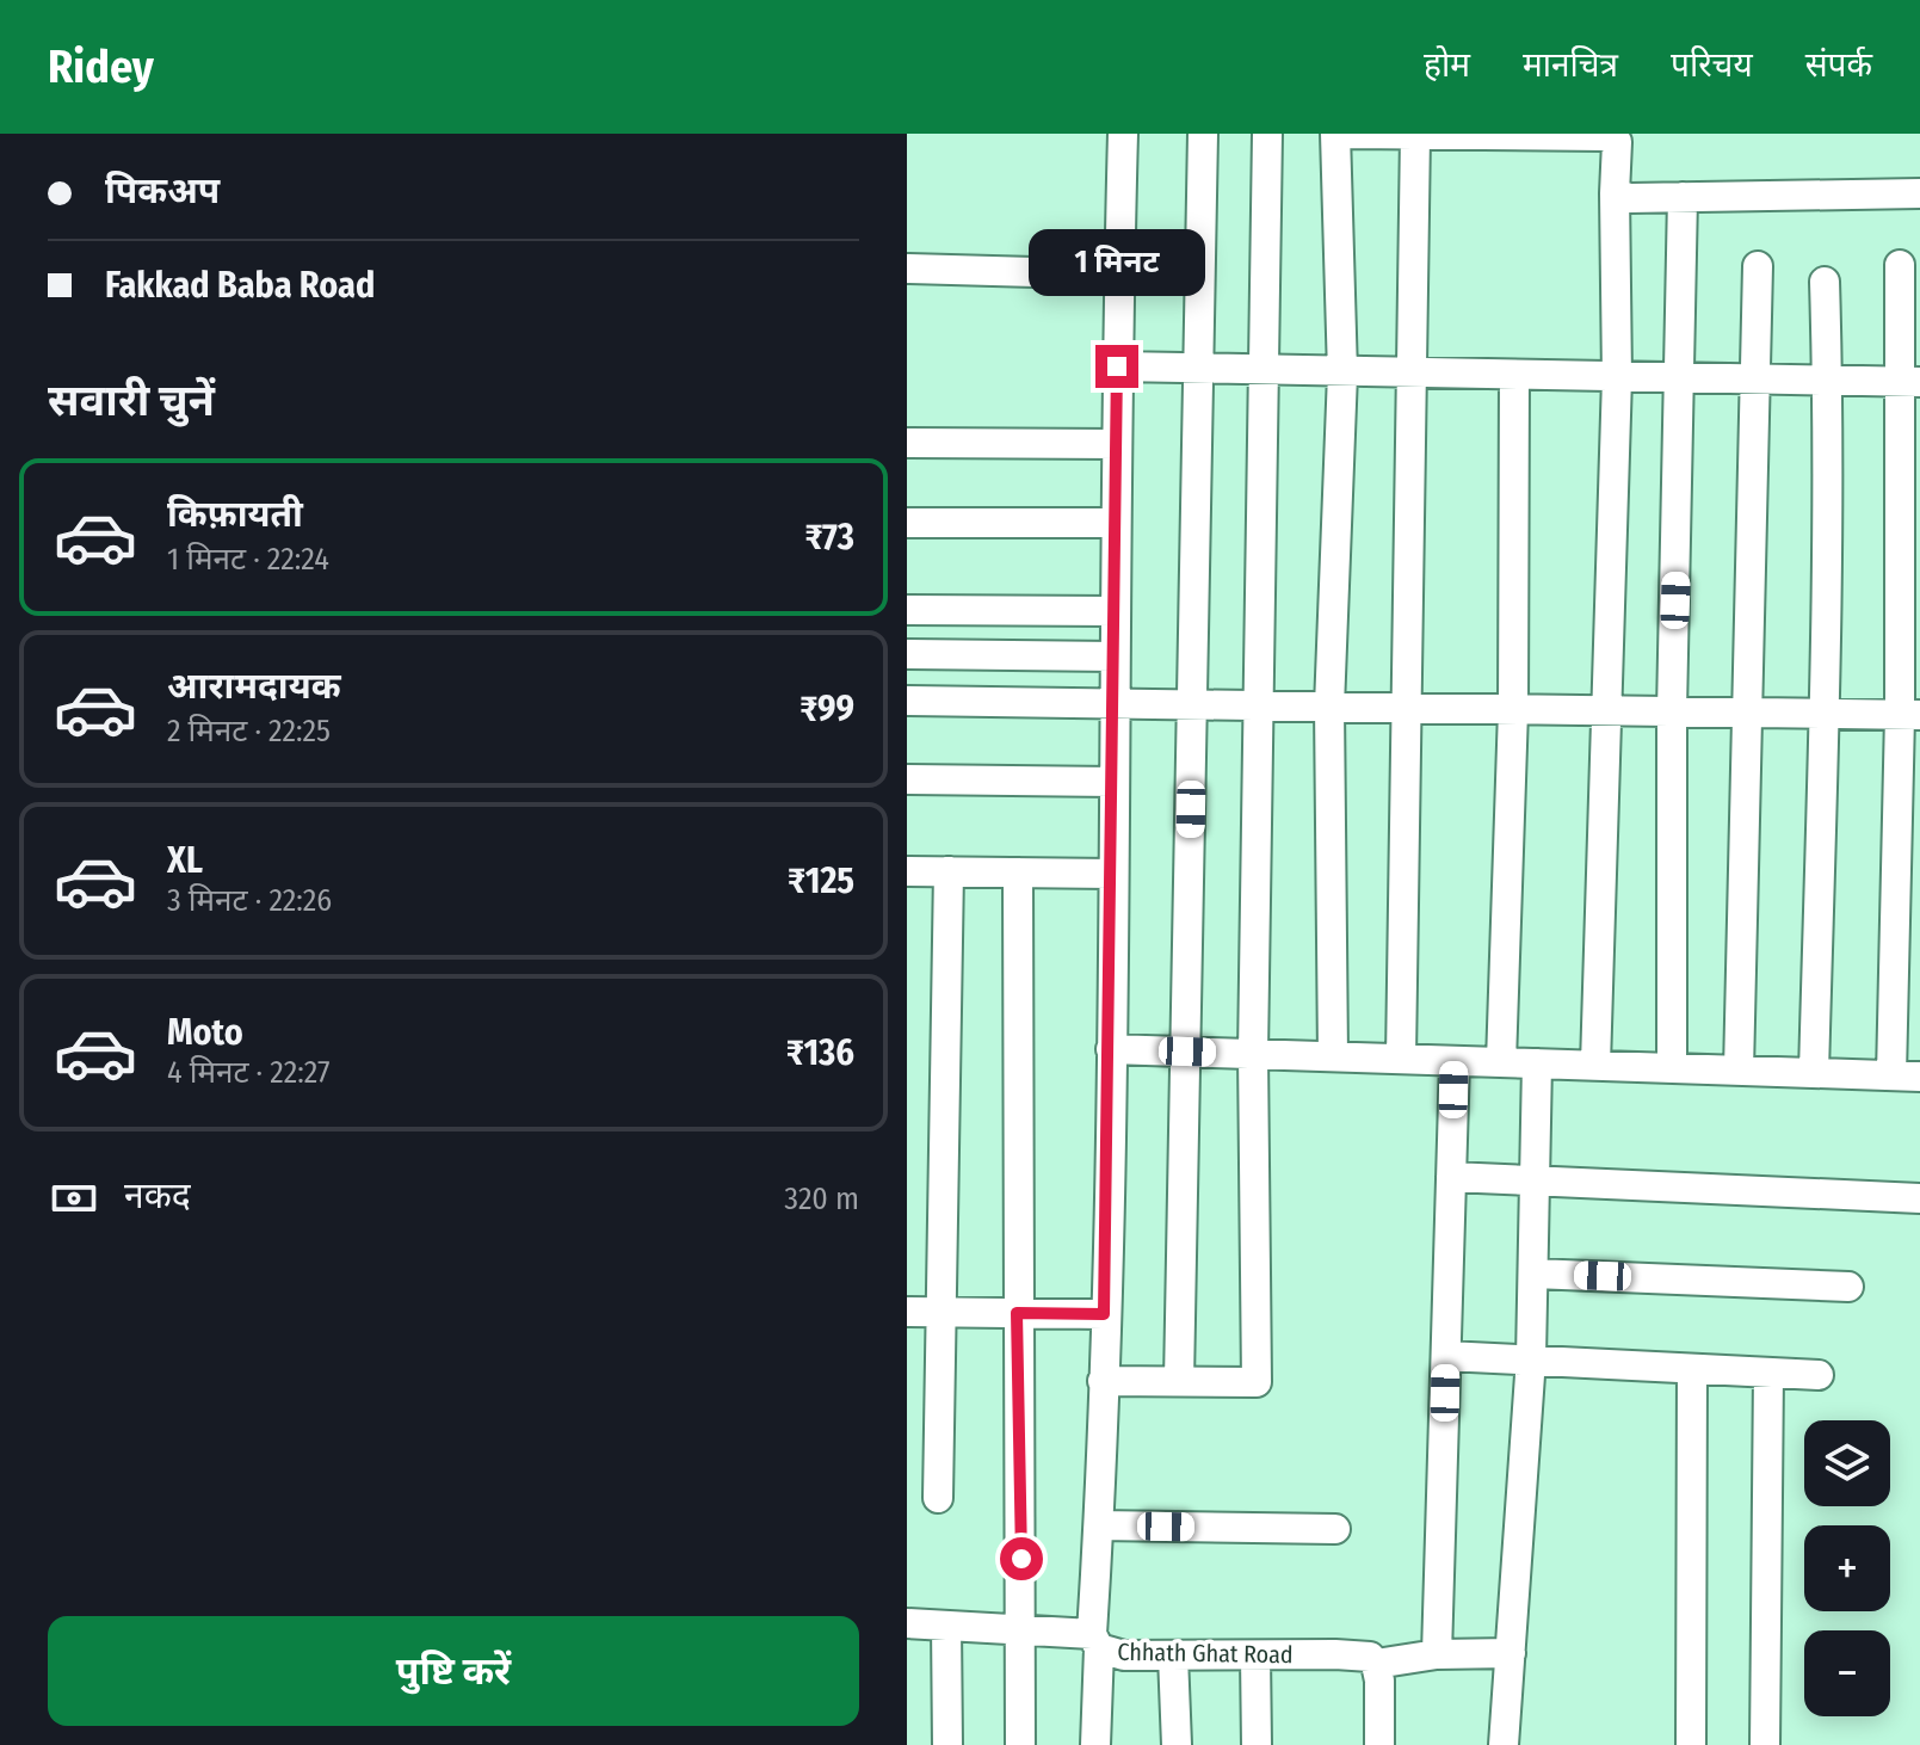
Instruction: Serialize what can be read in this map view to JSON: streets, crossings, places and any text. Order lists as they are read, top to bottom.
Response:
{
  "streets": {
    "street": ["Chhath Ghat Road"]
  },
  "page": {
    "header": "Ridey",
    "nav": [
      "होम",
      "मानचित्र",
      "परिचय",
      "संपर्क"
    ],
    "banner": ["पिकअप", "Fakkad Baba Road"],
    "bubble": "1 मिनट",
    "heading": "सवारी चुनें",
    "list": [
      {
        "name": "किफ़ायती",
        "note": "1 मिनट · 22:24",
        "value": "₹73"
      },
      {
        "name": "आरामदायक",
        "note": "2 मिनट · 22:25",
        "value": "₹99"
      },
      {
        "name": "XL",
        "note": "3 मिनट · 22:26",
        "value": "₹125"
      },
      {
        "name": "Moto",
        "note": "4 मिनट · 22:27",
        "value": "₹136"
      }
    ],
    "pay": ["नकद", "320 m"],
    "map_buttons": ["+", "−"],
    "buttons": "पुष्टि करें"
  }
}
